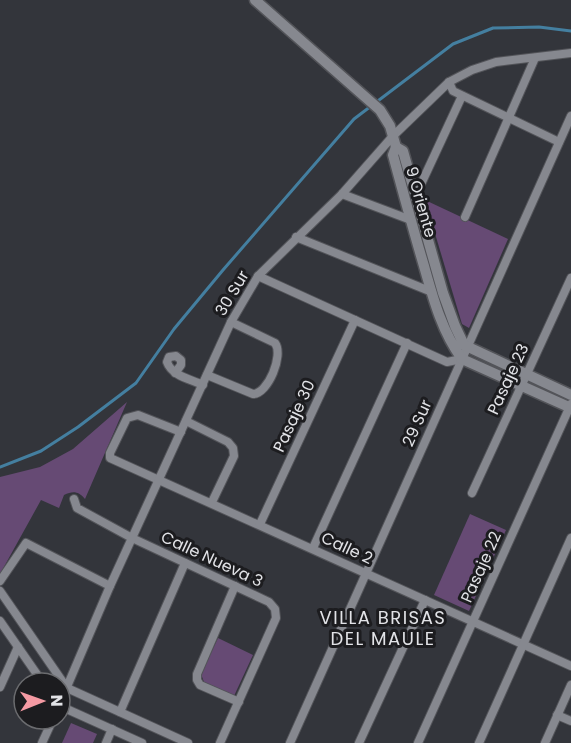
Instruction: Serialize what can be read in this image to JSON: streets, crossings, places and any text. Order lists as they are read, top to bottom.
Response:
{
  "streets": {
    "street": [
      "9 Oriente",
      "30 Sur",
      "Pasaje 23",
      "Pasaje 30",
      "29 Sur",
      "Calle 2",
      "Calle Nueva 3",
      "Pasaje 22"
    ]
  },
  "crossings": [
    ["9 Oriente", "30 Sur"],
    ["9 Oriente", "29 Sur"],
    ["30 Sur", "Calle 2"],
    ["30 Sur", "Calle Nueva 3"],
    ["Pasaje 30", "Calle 2"],
    ["29 Sur", "Calle 2"],
    ["Calle 2", "Pasaje 22"]
  ],
  "districts": ["VILLA BRISAS DEL MAULE"],
  "north": "right"
}
